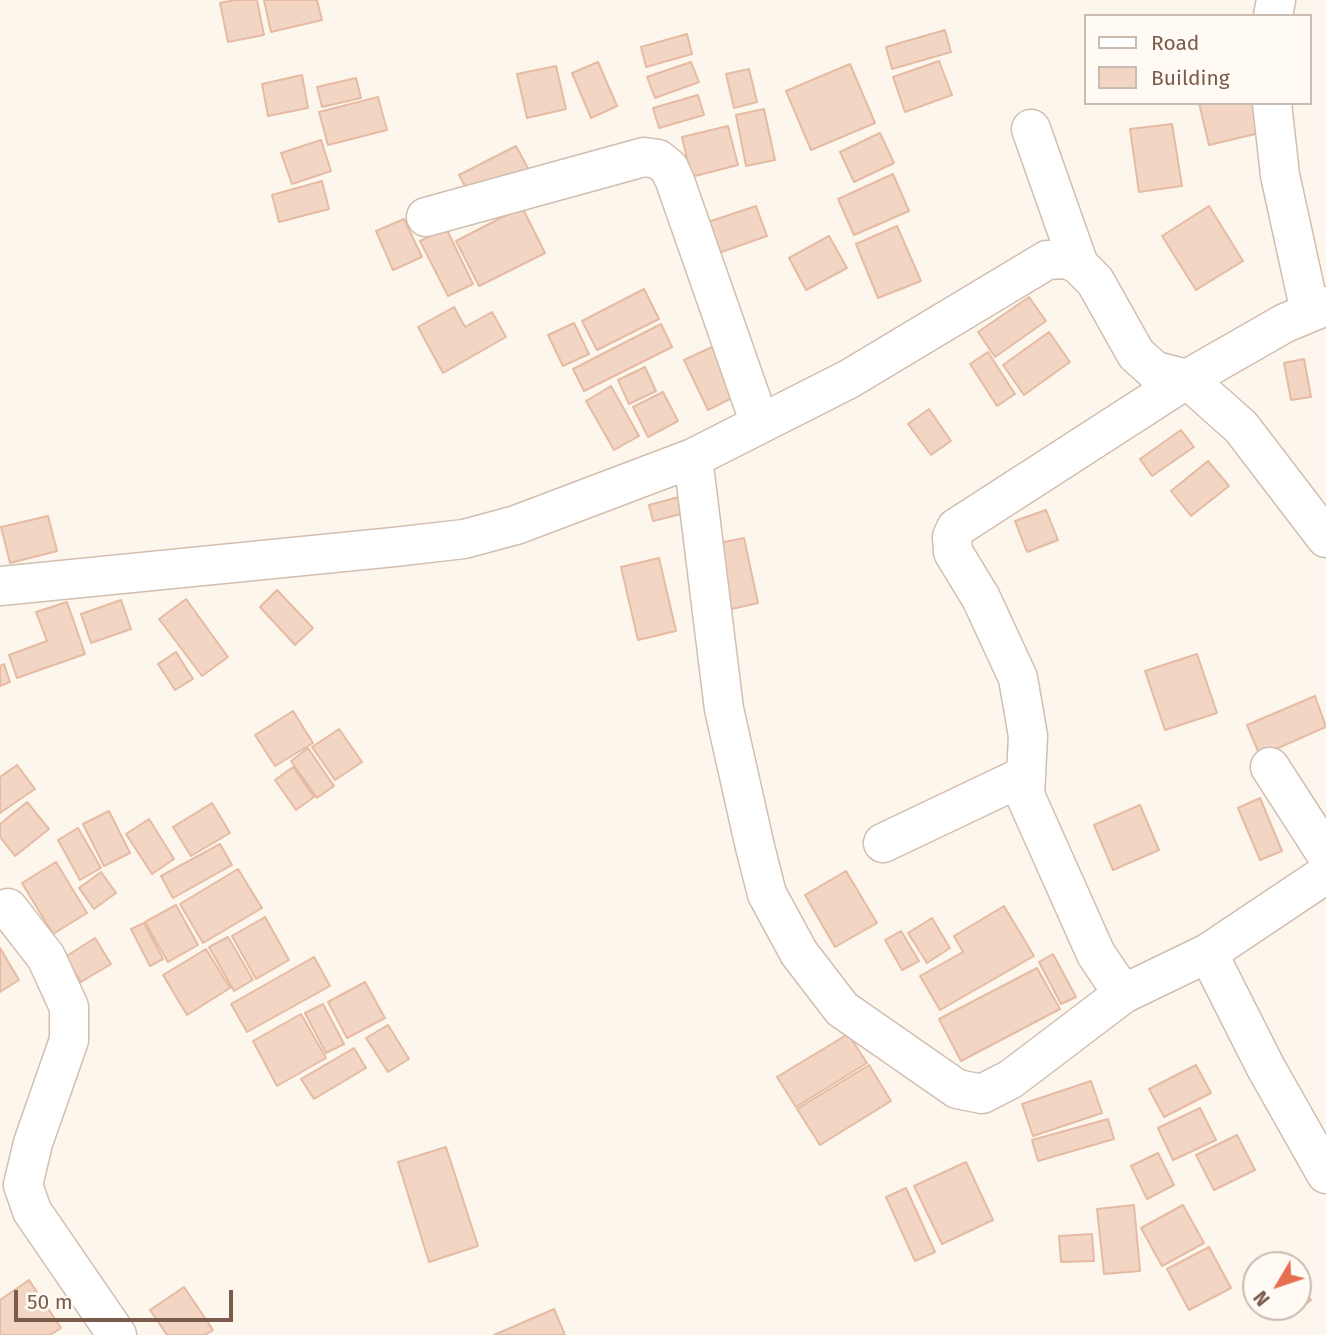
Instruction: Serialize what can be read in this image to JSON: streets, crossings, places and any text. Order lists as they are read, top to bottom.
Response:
{
  "legend": ["Road", "Building"],
  "scale_bar": "50 m",
  "north": "bottom left"
}
